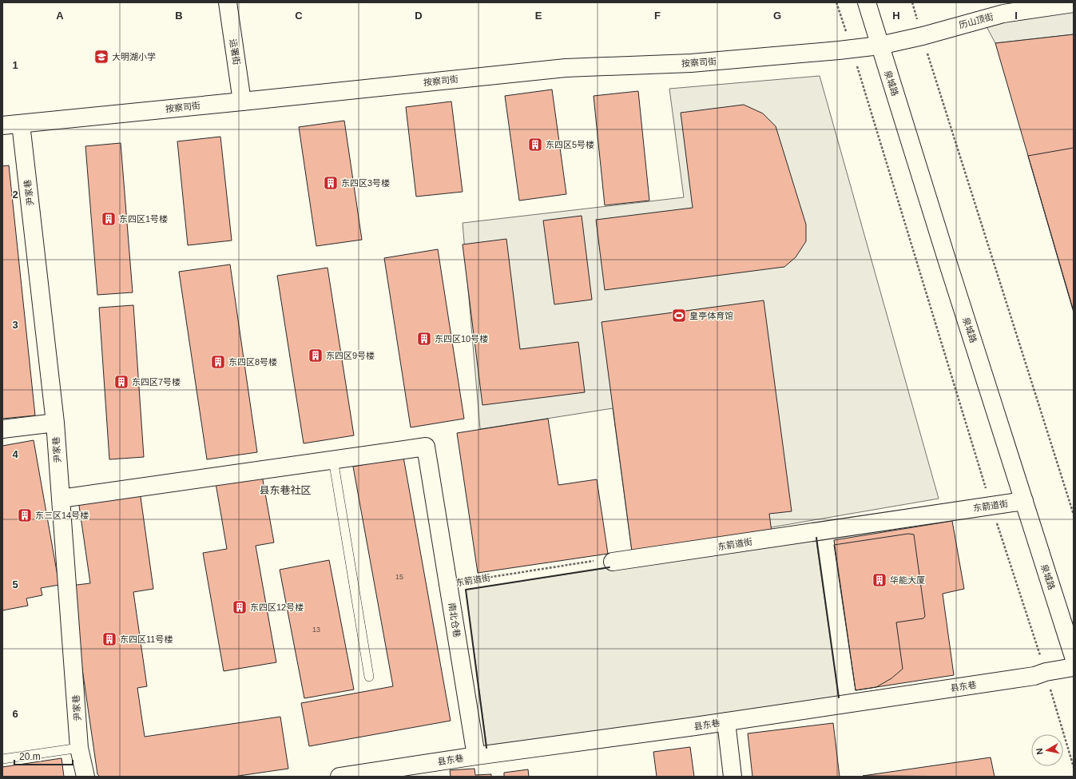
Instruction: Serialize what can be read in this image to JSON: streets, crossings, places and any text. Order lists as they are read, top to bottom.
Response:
{
  "streets": {
    "street": [
      "历山顶街",
      "运署街",
      "按察司街",
      "泉城路",
      "尹家巷",
      "东箭道街",
      "南北仓巷",
      "县东巷"
    ]
  },
  "crossings": [
    ["历山顶街", "按察司街"],
    ["历山顶街", "泉城路"],
    ["运署街", "按察司街"],
    ["按察司街", "泉城路"],
    ["按察司街", "尹家巷"],
    ["泉城路", "东箭道街"],
    ["东箭道街", "南北仓巷"],
    ["南北仓巷", "县东巷"]
  ],
  "districts": ["县东巷社区"],
  "places": {
    "school or university": ["大明湖小学"],
    "building": [
      "东四区5号楼",
      "东四区3号楼",
      "东四区1号楼",
      "东四区10号楼",
      "东四区9号楼",
      "东四区8号楼",
      "东四区7号楼",
      "东三区14号楼",
      "华能大厦",
      "东四区12号楼",
      "东四区11号楼"
    ],
    "sports": ["皇亭体育馆"]
  },
  "house_numbers": ["15", "13"],
  "scale_bar": "20 m",
  "north": "left",
  "grid": {
    "columns": [
      "A",
      "B",
      "C",
      "D",
      "E",
      "F",
      "G",
      "H",
      "I"
    ],
    "rows": [
      "1",
      "2",
      "3",
      "4",
      "5",
      "6"
    ]
  }
}
